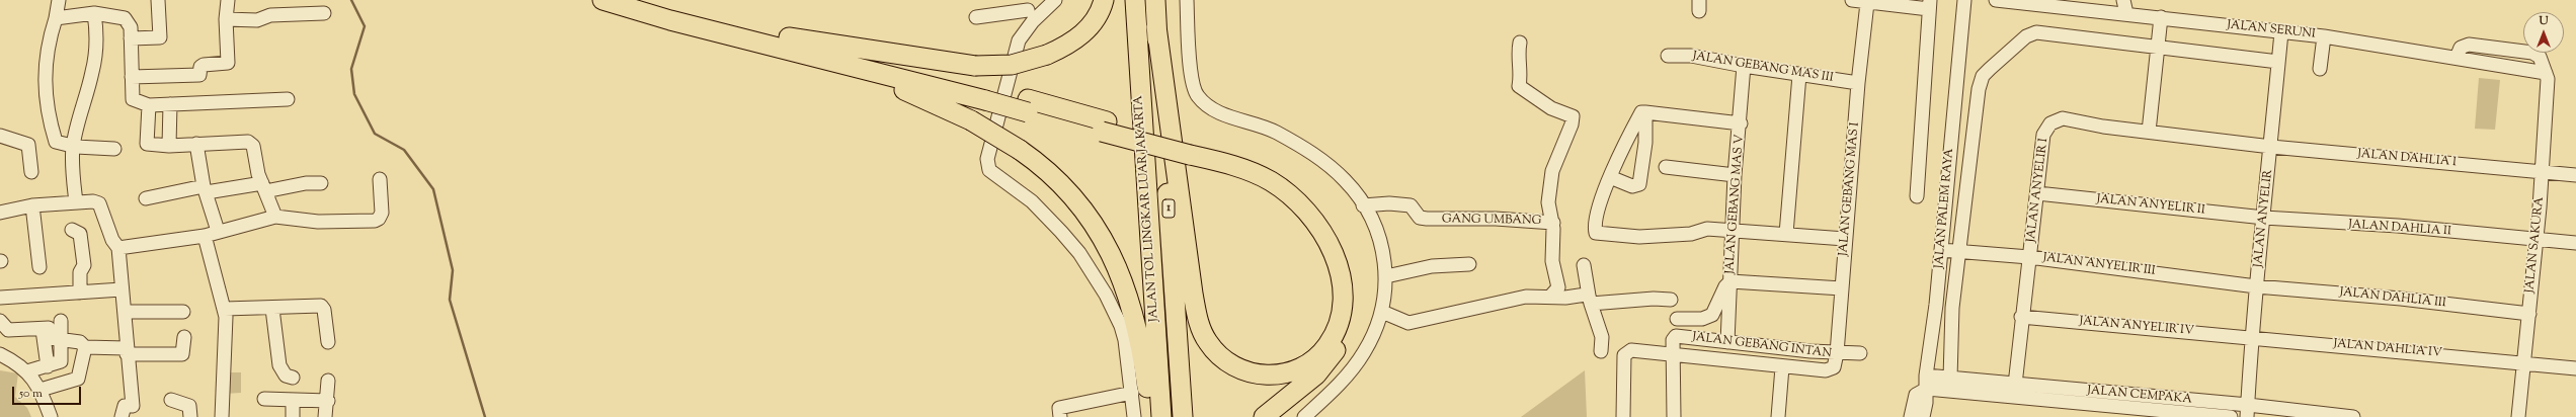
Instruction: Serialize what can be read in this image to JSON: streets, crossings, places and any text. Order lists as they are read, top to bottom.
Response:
{
  "streets": {
    "highway": ["JALAN TOL LINGKAR LUAR JAKARTA", "1"],
    "street": [
      "JALAN SERUNI",
      "JALAN GEBANG MAS III",
      "JALAN DAHLIA I",
      "JALAN GEBANG MAS I",
      "JALAN ANYELIR I",
      "JALAN GEBANG MAS V",
      "JALAN ANYELIR II",
      "JALAN PALEM RAYA",
      "JALAN ANYELIR",
      "GANG UMBANG",
      "JALAN DAHLIA II",
      "JALAN SAKURA",
      "JALAN ANYELIR III",
      "JALAN DAHLIA III",
      "JALAN ANYELIR IV",
      "JALAN GEBANG INTAN",
      "JALAN DAHLIA IV",
      "JALAN CEMPAKA"
    ]
  },
  "crossings": [
    ["JALAN SERUNI", "JALAN ANYELIR"],
    ["JALAN SERUNI", "JALAN SAKURA"],
    ["JALAN GEBANG MAS III", "JALAN GEBANG MAS I"],
    ["JALAN GEBANG MAS III", "JALAN GEBANG MAS V"],
    ["JALAN DAHLIA I", "JALAN ANYELIR I"],
    ["JALAN DAHLIA I", "JALAN ANYELIR"],
    ["JALAN DAHLIA I", "JALAN SAKURA"],
    ["JALAN GEBANG MAS I", "JALAN GEBANG INTAN"],
    ["JALAN ANYELIR I", "JALAN ANYELIR II"],
    ["JALAN ANYELIR I", "JALAN ANYELIR"],
    ["JALAN ANYELIR I", "JALAN ANYELIR III"],
    ["JALAN ANYELIR I", "JALAN ANYELIR IV"],
    ["JALAN ANYELIR I", "JALAN CEMPAKA"],
    ["JALAN GEBANG MAS V", "JALAN GEBANG INTAN"],
    ["JALAN ANYELIR II", "JALAN ANYELIR"],
    ["JALAN ANYELIR II", "JALAN DAHLIA II"],
    ["JALAN PALEM RAYA", "JALAN ANYELIR III"],
    ["JALAN PALEM RAYA", "JALAN CEMPAKA"],
    ["JALAN ANYELIR", "JALAN DAHLIA II"],
    ["JALAN ANYELIR", "JALAN ANYELIR III"],
    ["JALAN ANYELIR", "JALAN DAHLIA III"],
    ["JALAN ANYELIR", "JALAN ANYELIR IV"],
    ["JALAN ANYELIR", "JALAN DAHLIA IV"],
    ["JALAN ANYELIR", "JALAN CEMPAKA"],
    ["JALAN DAHLIA II", "JALAN SAKURA"],
    ["JALAN SAKURA", "JALAN DAHLIA III"],
    ["JALAN SAKURA", "JALAN DAHLIA IV"],
    ["JALAN ANYELIR III", "JALAN DAHLIA III"],
    ["JALAN ANYELIR IV", "JALAN DAHLIA IV"]
  ],
  "scale_bar": "50 m",
  "north": "top"
}
